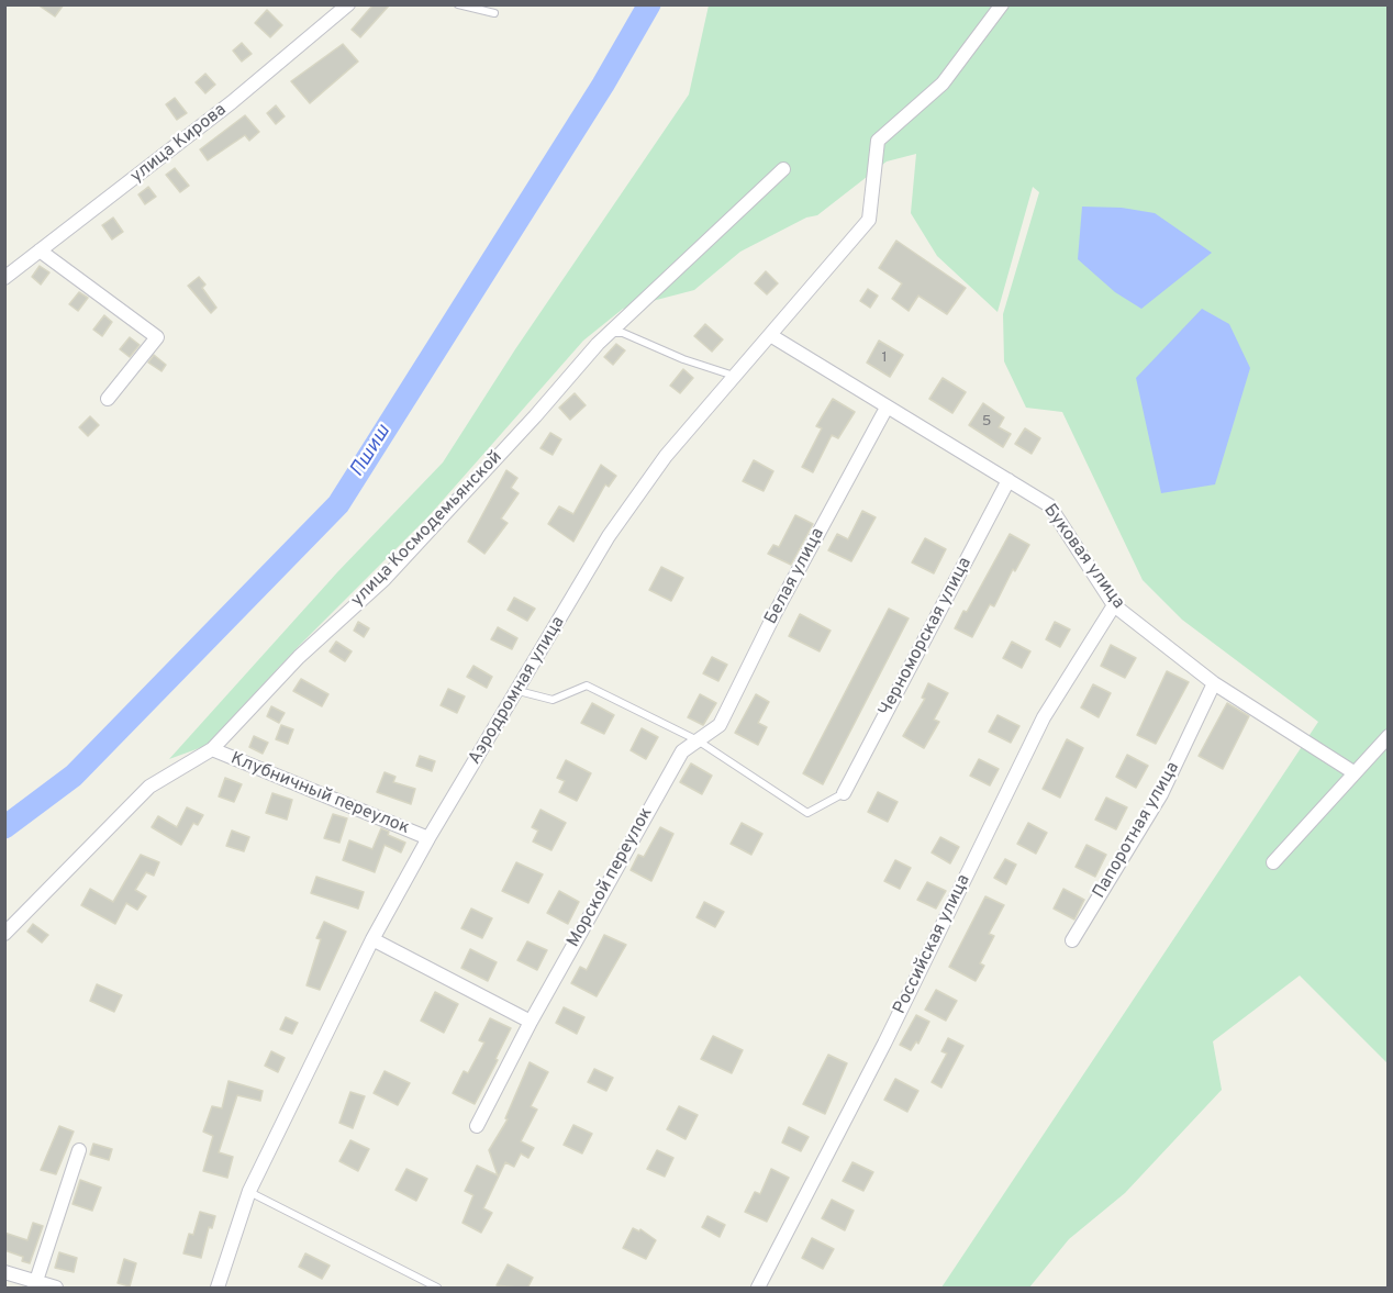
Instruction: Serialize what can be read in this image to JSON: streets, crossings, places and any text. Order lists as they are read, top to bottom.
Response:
{
  "streets": {
    "street": [
      "улица Кирова",
      "улица Космодемьянской",
      "Буковая улица",
      "Белая улица",
      "Черноморская улица",
      "Аэродромная улица",
      "Клубничный переулок",
      "Папоротная улица",
      "Морской переулок",
      "Российская улица"
    ]
  },
  "crossings": [
    ["улица Космодемьянской", "Клубничный переулок"],
    ["Буковая улица", "Белая улица"],
    ["Буковая улица", "Черноморская улица"],
    ["Буковая улица", "Аэродромная улица"],
    ["Буковая улица", "Папоротная улица"],
    ["Буковая улица", "Российская улица"],
    ["Белая улица", "Морской переулок"],
    ["Аэродромная улица", "Клубничный переулок"]
  ],
  "water": ["Пшиш"],
  "house_numbers": ["1", "5"]
}
